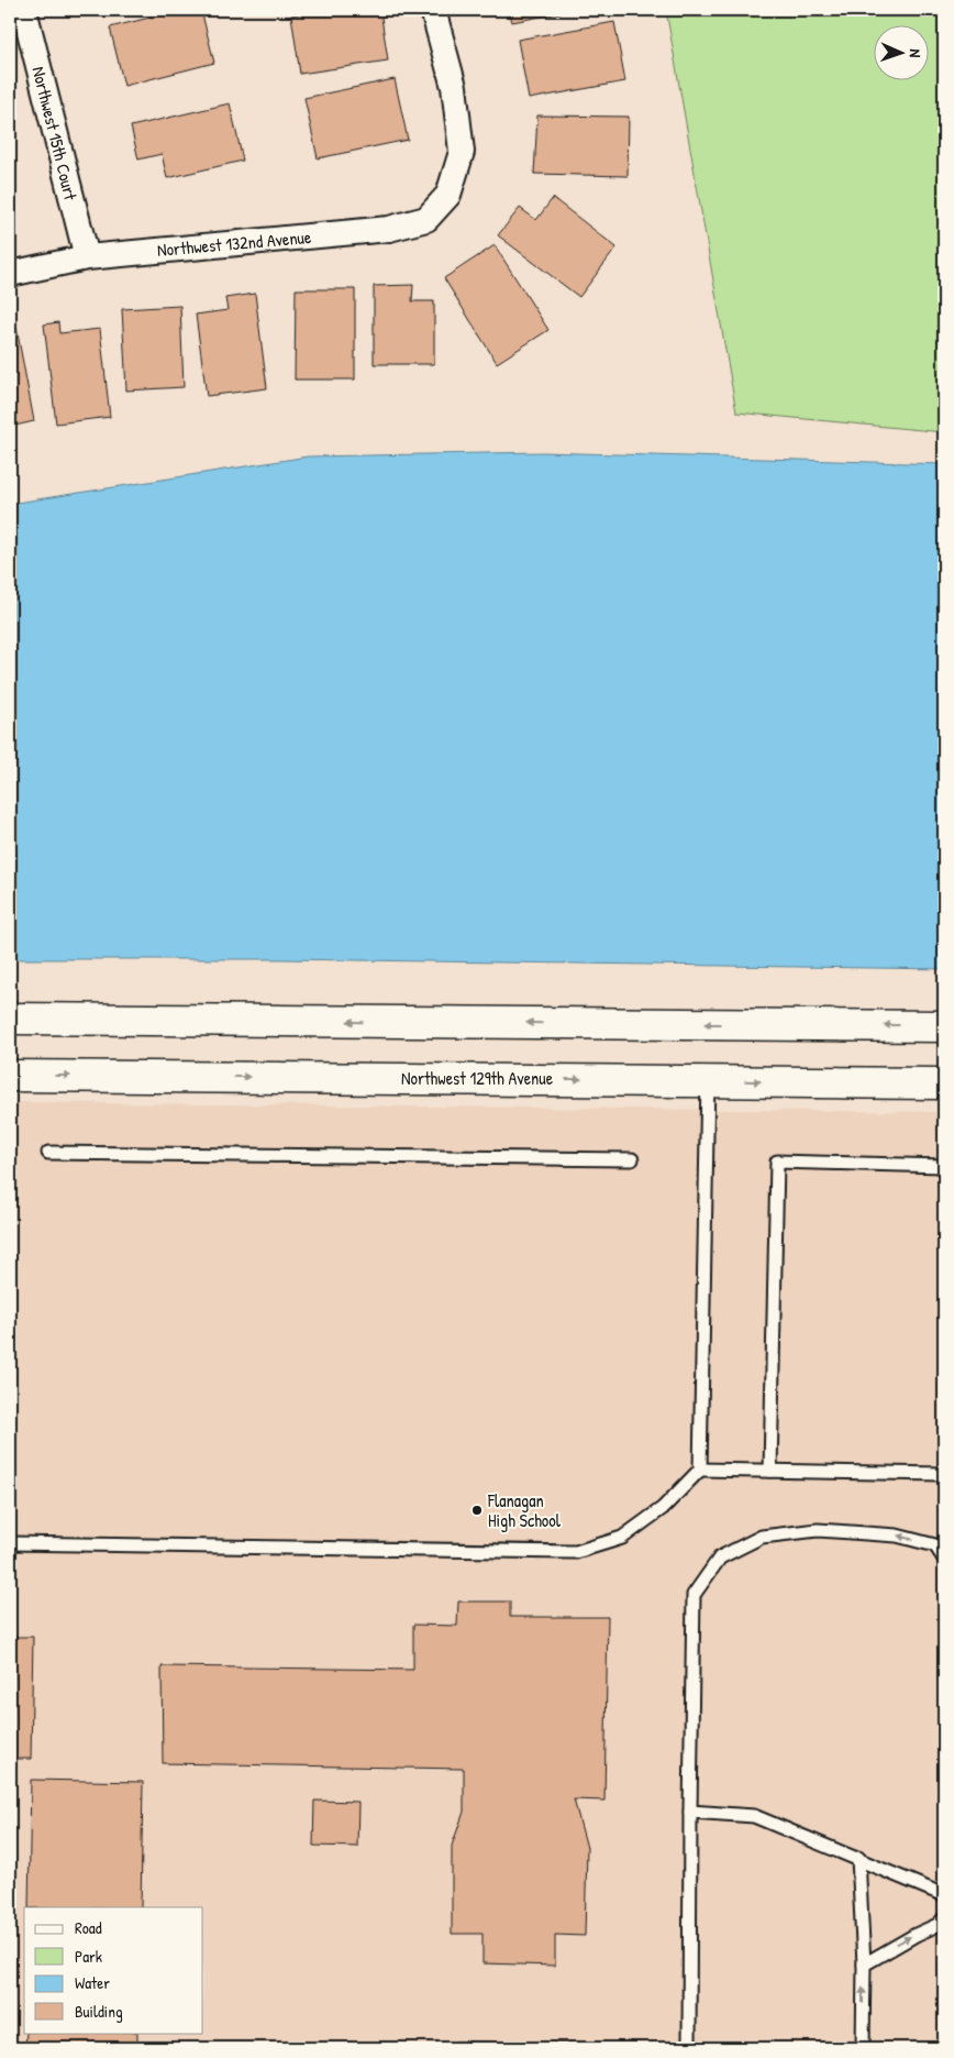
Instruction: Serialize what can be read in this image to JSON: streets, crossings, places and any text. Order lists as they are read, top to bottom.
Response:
{
  "streets": {
    "street": ["Northwest 15th Court", "Northwest 132nd Avenue", "Northwest 129th Avenue"]
  },
  "crossings": [
    ["Northwest 15th Court", "Northwest 132nd Avenue"]
  ],
  "places": ["Flanagan High School"],
  "legend": [
    "Road",
    "Park",
    "Water",
    "Building"
  ],
  "north": "right"
}
